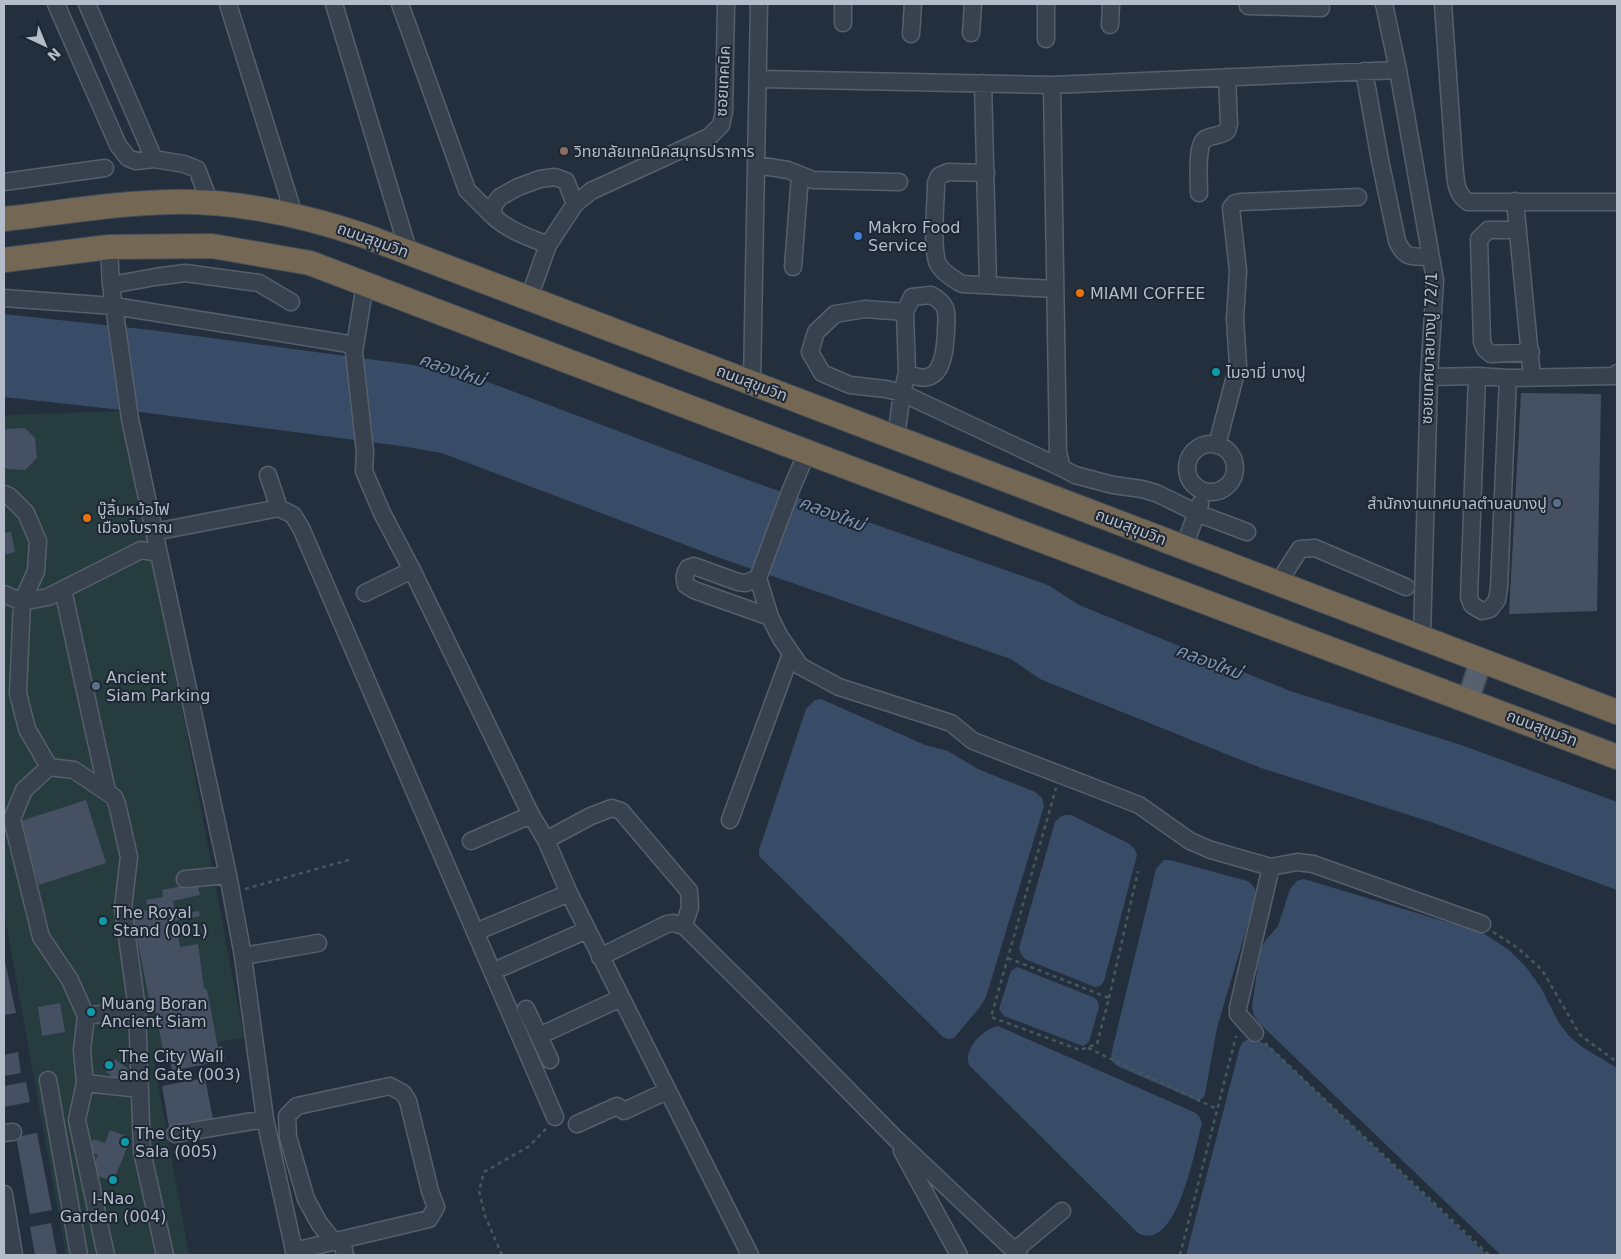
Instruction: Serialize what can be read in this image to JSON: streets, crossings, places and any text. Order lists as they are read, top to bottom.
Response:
{
  "streets": {
    "highway": ["ถนนสุขุมวิท"],
    "street": ["ซอยเทคนิค", "ซอยเทศบาลบางปู 72/1"]
  },
  "crossings": [
    ["ซอยเทคนิค", "ถนนสุขุมวิท"],
    ["ถนนสุขุมวิท", "ซอยเทศบาลบางปู 72/1"]
  ],
  "water": ["คลองใหม่"],
  "places": [
    "วิทยาลัยเทคนิคสมุทรปราการ",
    "Makro Food Service",
    "MIAMI COFFEE",
    "ไมอามี่ บางปู",
    "สำนักงานเทศบาลตำบลบางปู",
    "บู๊ลิ้มหม้อไฟ เมืองโบราณ",
    "Ancient Siam Parking",
    "The Royal Stand (001)",
    "Muang Boran Ancient Siam",
    "The City Wall and Gate (003)",
    "The City Sala (005)",
    "I-Nao Garden (004)"
  ],
  "north": "bottom right"
}
